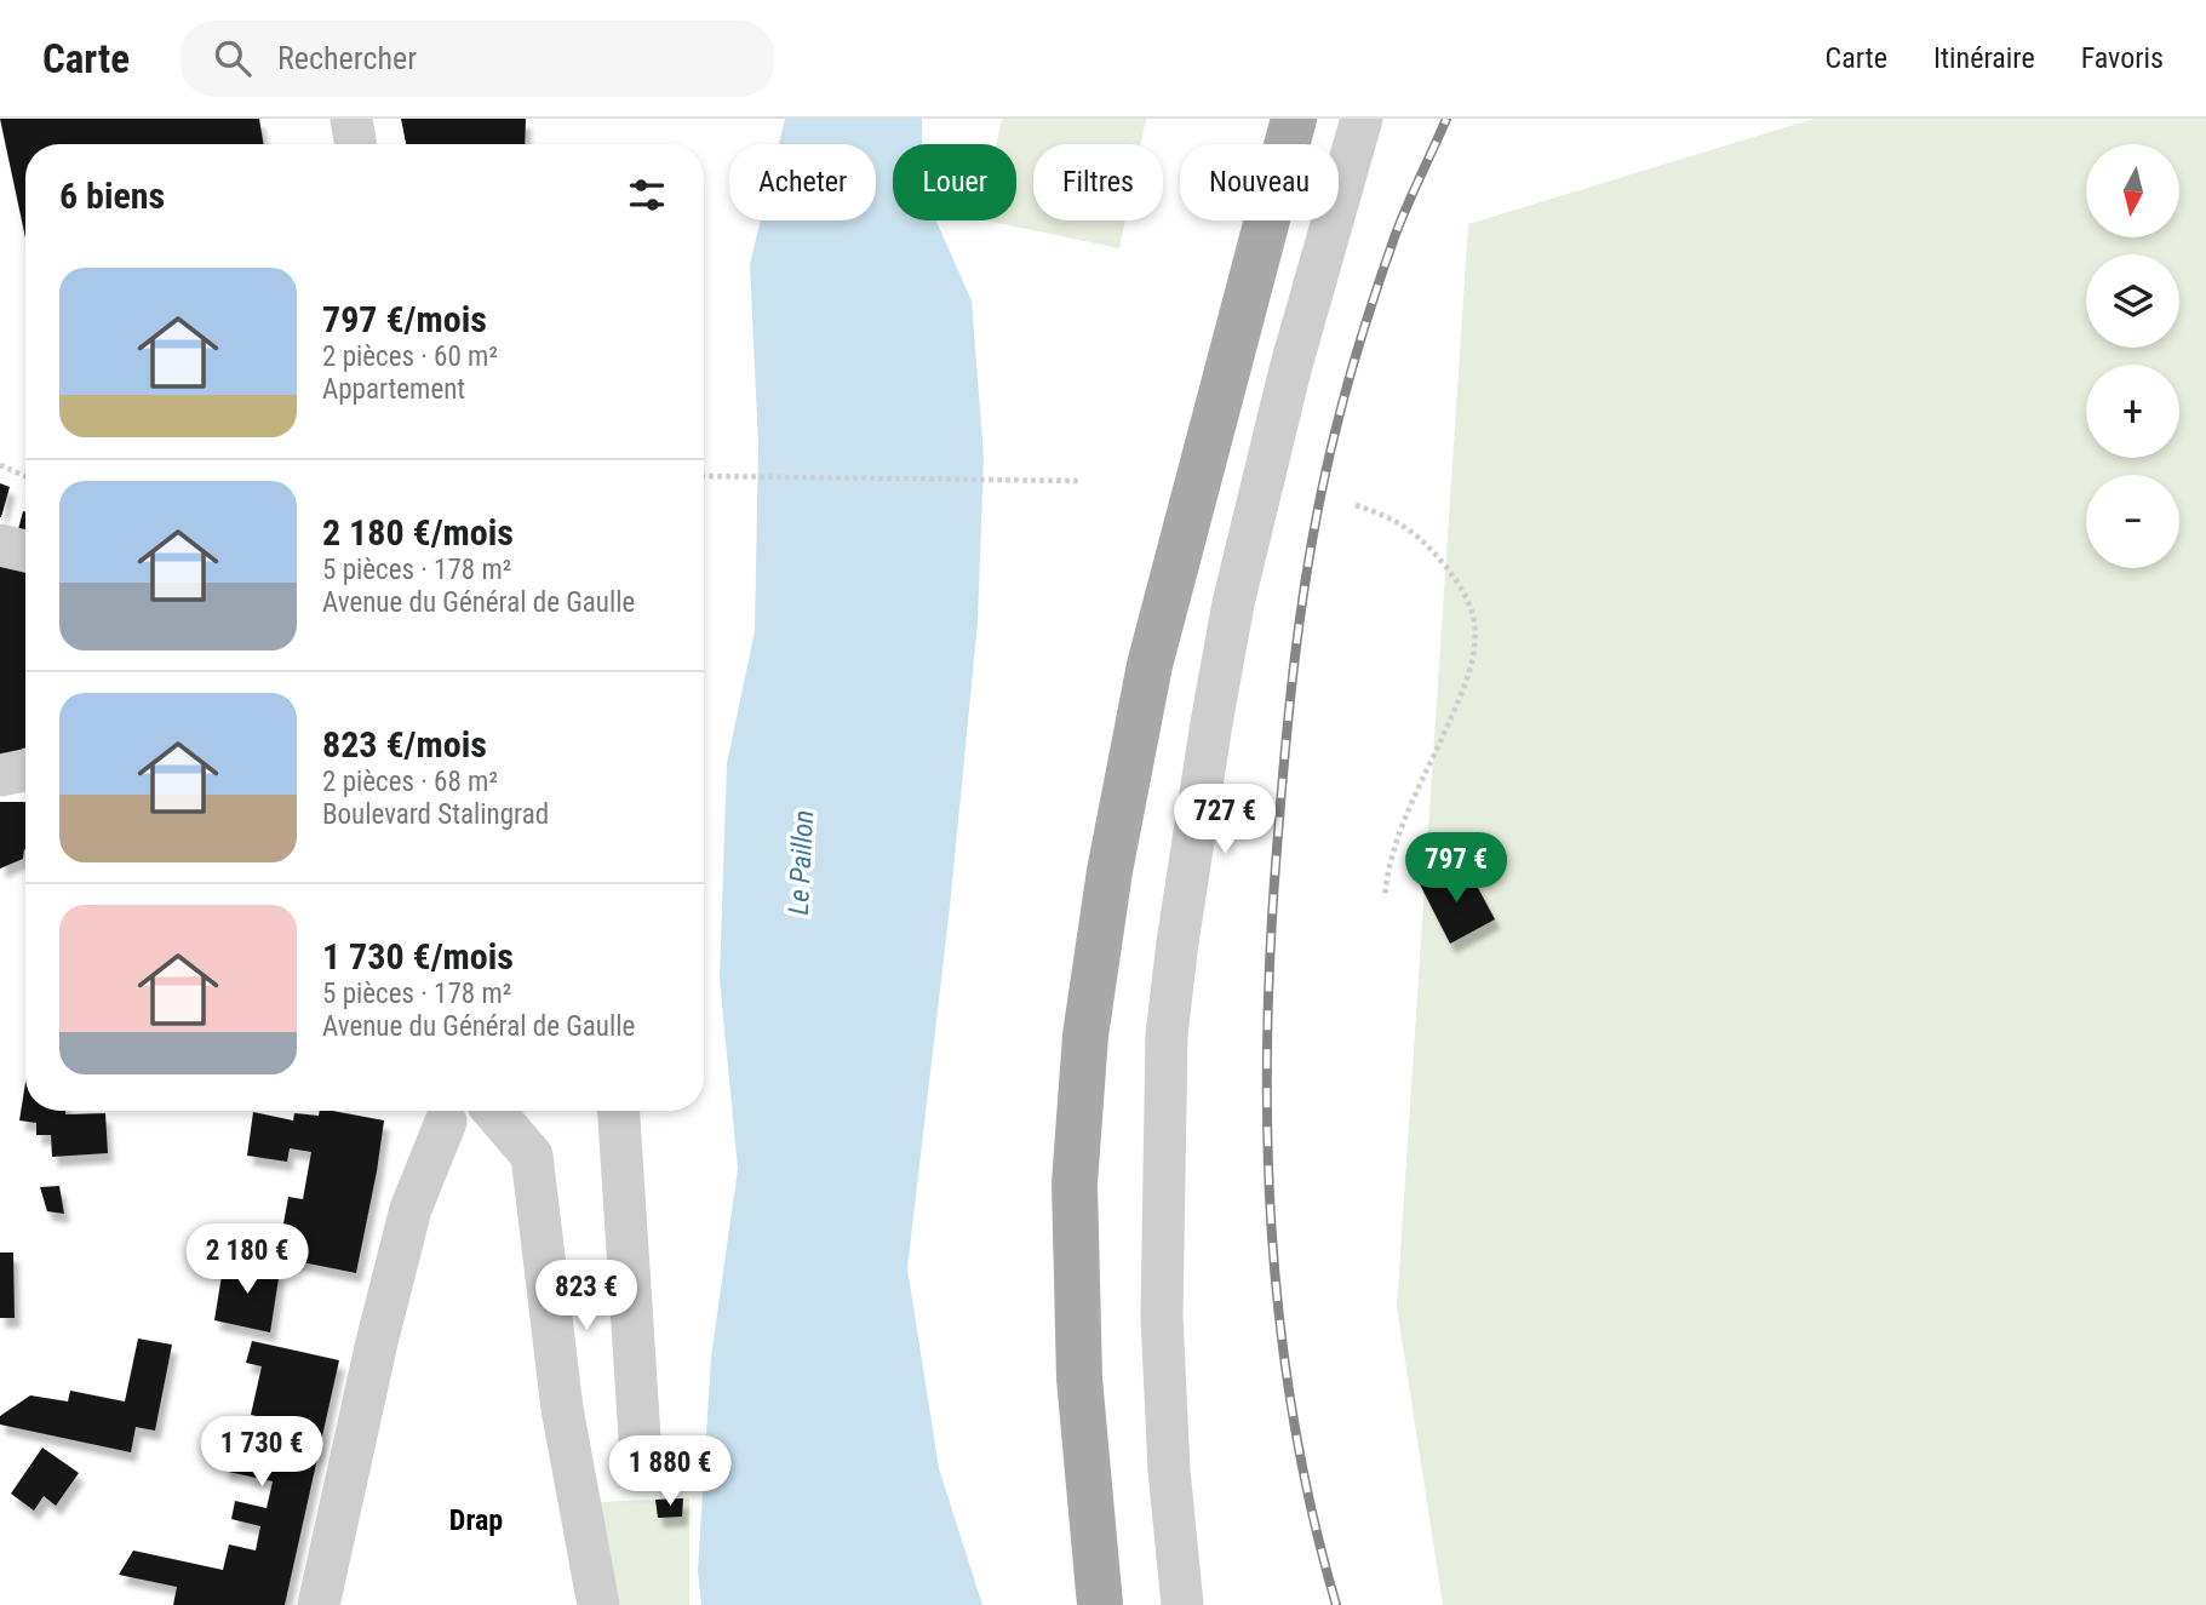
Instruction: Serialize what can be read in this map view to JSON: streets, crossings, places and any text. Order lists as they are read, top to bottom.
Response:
{
  "districts": ["Drap"],
  "water": ["Le Paillon"],
  "north": "bottom",
  "page": {
    "header": "Carte",
    "search": "Rechercher",
    "nav": ["Carte", "Itinéraire", "Favoris"],
    "map_buttons": ["+", "−"],
    "chip": [
      "Acheter",
      "Louer",
      "Filtres",
      "Nouveau"
    ],
    "heading": "6 biens",
    "list": [
      {
        "name": "797 €/mois",
        "note": "2 pièces · 60 m² · Appartement"
      },
      {
        "name": "2 180 €/mois",
        "note": "5 pièces · 178 m² · Avenue du Général de Gaulle"
      },
      {
        "name": "823 €/mois",
        "note": "2 pièces · 68 m² · Boulevard Stalingrad"
      },
      {
        "name": "1 730 €/mois",
        "note": "5 pièces · 178 m² · Avenue du Général de Gaulle"
      }
    ],
    "price": [
      "727 €",
      "797 €",
      "2 180 €",
      "823 €",
      "1 730 €",
      "1 880 €"
    ]
  }
}
